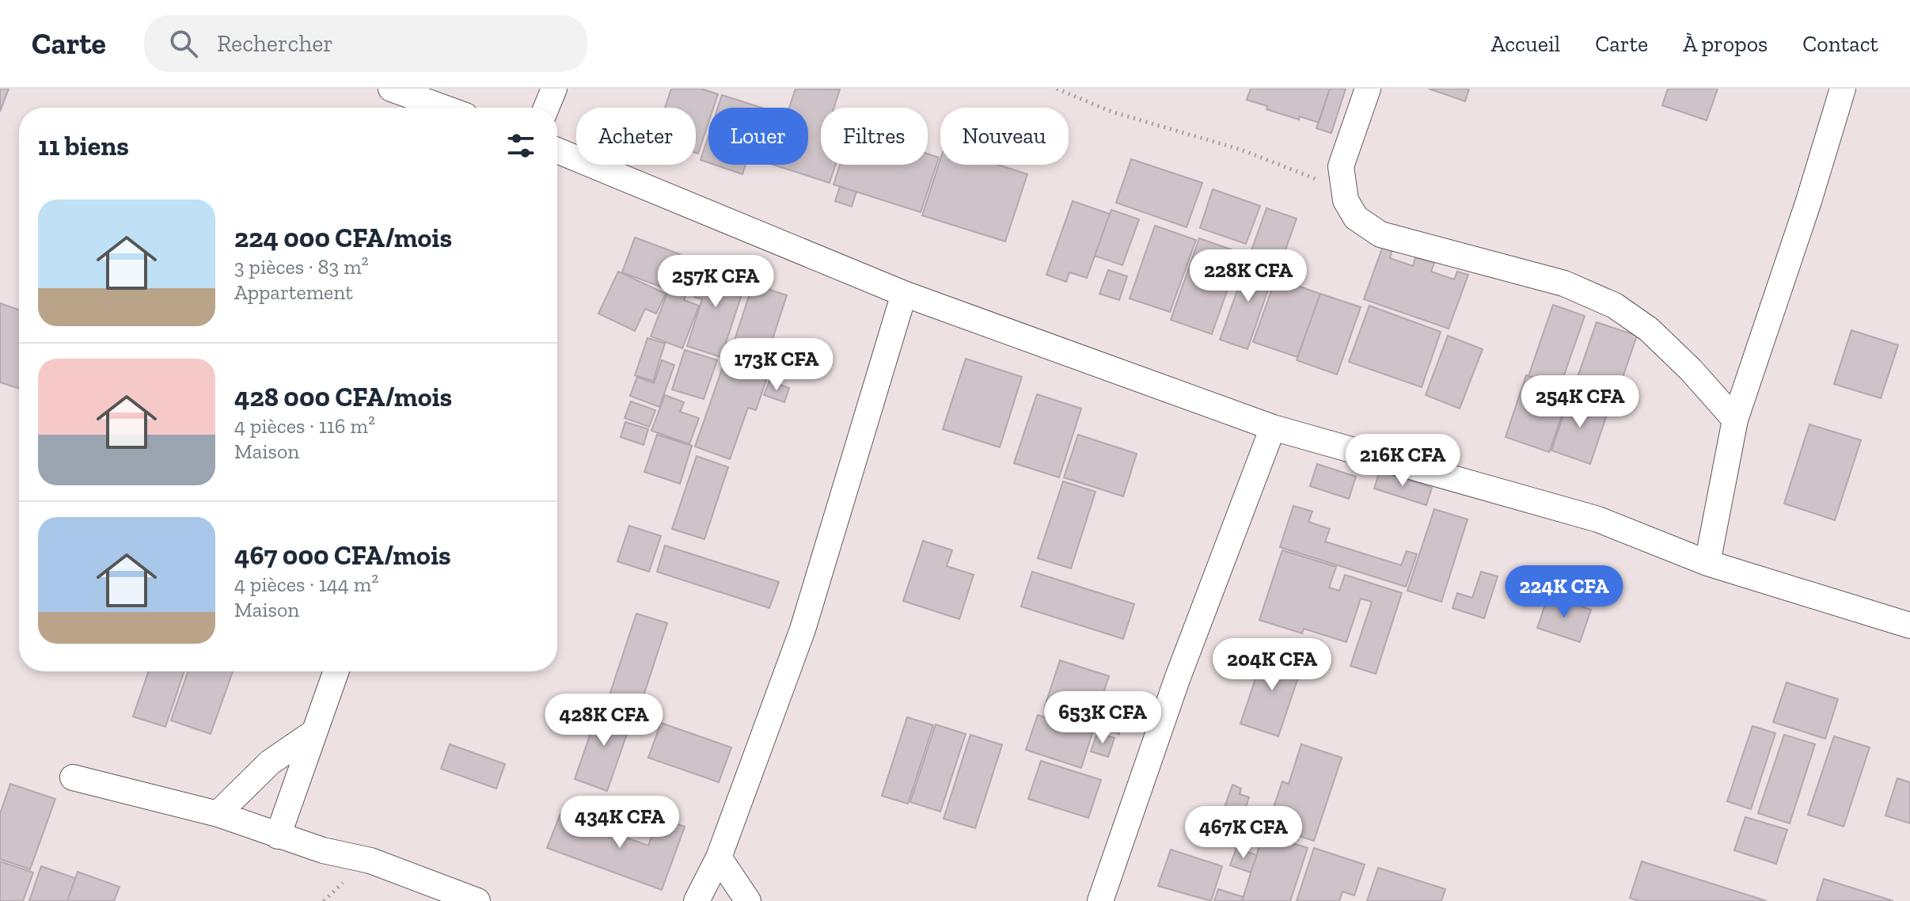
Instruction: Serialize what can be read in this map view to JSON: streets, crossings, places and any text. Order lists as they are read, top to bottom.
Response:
{
  "page": {
    "header": "Carte",
    "search": "Rechercher",
    "nav": [
      "Accueil",
      "Carte",
      "À propos",
      "Contact"
    ],
    "chip": [
      "Acheter",
      "Louer",
      "Filtres",
      "Nouveau"
    ],
    "heading": "11 biens",
    "list": [
      {
        "name": "224 000 CFA/mois",
        "note": "3 pièces · 83 m² · Appartement"
      },
      {
        "name": "428 000 CFA/mois",
        "note": "4 pièces · 116 m² · Maison"
      },
      {
        "name": "467 000 CFA/mois",
        "note": "4 pièces · 144 m² · Maison"
      }
    ],
    "price": [
      "228K CFA",
      "257K CFA",
      "173K CFA",
      "254K CFA",
      "216K CFA",
      "224K CFA",
      "204K CFA",
      "653K CFA",
      "428K CFA",
      "434K CFA",
      "467K CFA"
    ]
  }
}
